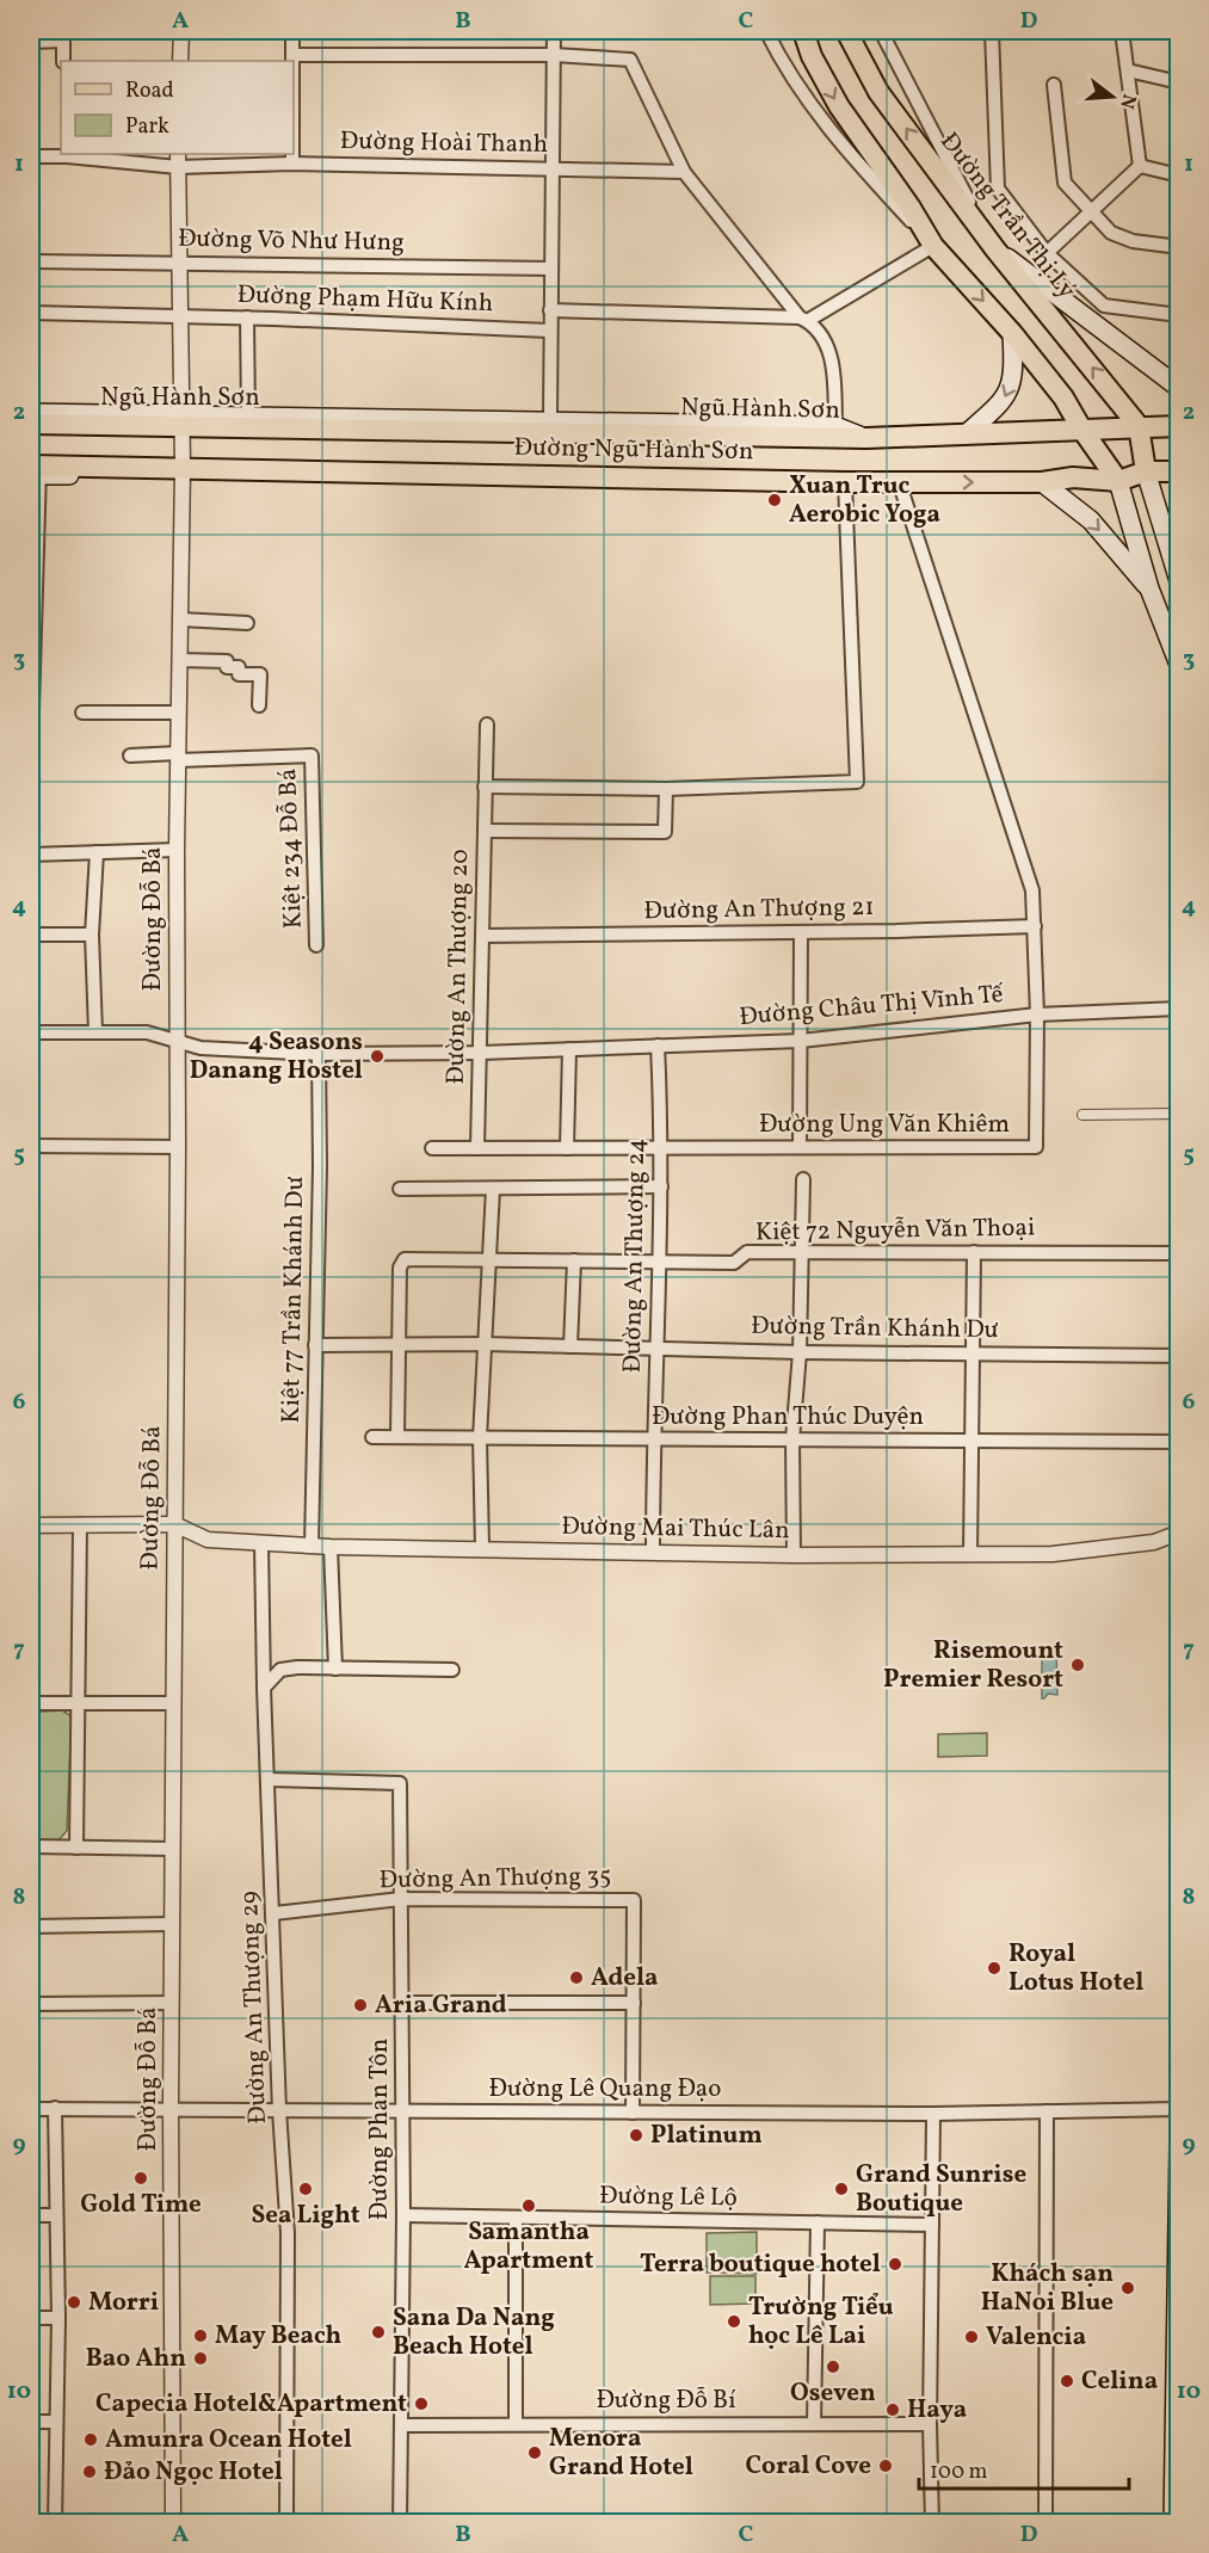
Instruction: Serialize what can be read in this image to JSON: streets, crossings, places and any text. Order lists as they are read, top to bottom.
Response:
{
  "streets": {
    "main road": ["Đường Trần Thị Lý", "Ngũ Hành Sơn", "Đường Ngũ Hành Sơn"],
    "street": [
      "Đường Hoài Thanh",
      "Đường Võ Như Hưng",
      "Đường Phạm Hữu Kính",
      "Kiệt 234 Đỗ Bá",
      "Đường An Thượng 21",
      "Đường Đỗ Bá",
      "Đường An Thượng 20",
      "Đường Châu Thị Vĩnh Tế",
      "Đường Ung Văn Khiêm",
      "Kiệt 72 Nguyễn Văn Thoại",
      "Đường An Thượng 24",
      "Kiệt 77 Trần Khánh Dư",
      "Đường Trần Khánh Dư",
      "Đường Phan Thúc Duyện",
      "Đường Mai Thúc Lân",
      "Đường An Thượng 35",
      "Đường An Thượng 29",
      "Đường Lê Quang Đạo",
      "Đường Phan Tôn",
      "Đường Lê Lộ",
      "Đường Đỗ Bí"
    ]
  },
  "crossings": [
    ["Đường Hoài Thanh", "Đường Đỗ Bá"],
    ["Đường Võ Như Hưng", "Đường Đỗ Bá"],
    ["Đường Phạm Hữu Kính", "Đường Đỗ Bá"],
    ["Ngũ Hành Sơn", "Đường Đỗ Bá"],
    ["Đường Ngũ Hành Sơn", "Đường Đỗ Bá"],
    ["Đường Ngũ Hành Sơn", "Đường Ung Văn Khiêm"],
    ["Kiệt 234 Đỗ Bá", "Đường Đỗ Bá"],
    ["Đường An Thượng 21", "Đường An Thượng 20"],
    ["Đường An Thượng 21", "Đường Ung Văn Khiêm"],
    ["Đường Đỗ Bá", "Đường Châu Thị Vĩnh Tế"],
    ["Đường Đỗ Bá", "Đường Mai Thúc Lân"],
    ["Đường Đỗ Bá", "Đường Lê Quang Đạo"],
    ["Đường An Thượng 20", "Đường Châu Thị Vĩnh Tế"],
    ["Đường An Thượng 20", "Đường Ung Văn Khiêm"],
    ["Đường Châu Thị Vĩnh Tế", "Đường Ung Văn Khiêm"],
    ["Đường Châu Thị Vĩnh Tế", "Đường An Thượng 24"],
    ["Đường Châu Thị Vĩnh Tế", "Kiệt 77 Trần Khánh Dư"],
    ["Đường Ung Văn Khiêm", "Đường An Thượng 24"],
    ["Kiệt 72 Nguyễn Văn Thoại", "Đường An Thượng 24"],
    ["Kiệt 72 Nguyễn Văn Thoại", "Đường Trần Khánh Dư"],
    ["Đường An Thượng 24", "Đường Trần Khánh Dư"],
    ["Đường An Thượng 24", "Đường Phan Thúc Duyện"],
    ["Đường An Thượng 24", "Đường Mai Thúc Lân"],
    ["Kiệt 77 Trần Khánh Dư", "Đường Trần Khánh Dư"],
    ["Kiệt 77 Trần Khánh Dư", "Đường Mai Thúc Lân"],
    ["Đường Mai Thúc Lân", "Đường An Thượng 29"],
    ["Đường An Thượng 35", "Đường An Thượng 29"],
    ["Đường An Thượng 35", "Đường Lê Quang Đạo"],
    ["Đường An Thượng 35", "Đường Phan Tôn"],
    ["Đường An Thượng 29", "Đường Lê Quang Đạo"],
    ["Đường An Thượng 29", "Đường Phan Tôn"],
    ["Đường Lê Quang Đạo", "Đường Phan Tôn"],
    ["Đường Phan Tôn", "Đường Lê Lộ"],
    ["Đường Phan Tôn", "Đường Đỗ Bí"]
  ],
  "places": [
    "Xuan Truc Aerobic Yoga",
    "4 Seasons Danang Hostel",
    "Risemount Premier Resort",
    "Royal Lotus Hotel",
    "Adela",
    "Aria Grand",
    "Platinum",
    "Gold Time",
    "Sea Light",
    "Grand Sunrise Boutique",
    "Samantha Apartment",
    "Terra boutique hotel",
    "Khách sạn HaNoi Blue",
    "Morri",
    "Trường Tiểu học Lê Lai",
    "Sana Da Nang Beach Hotel",
    "May Beach",
    "Valencia",
    "Bao Ahn",
    "Oseven",
    "Celina",
    "Capecia Hotel&Apartment",
    "Haya",
    "Amunra Ocean Hotel",
    "Menora Grand Hotel",
    "Coral Cove",
    "Đảo Ngọc Hotel"
  ],
  "legend": ["Road", "Park"],
  "scale_bar": "100 m",
  "north": "right",
  "grid": {
    "columns": [
      "A",
      "B",
      "C",
      "D"
    ],
    "rows": [
      "1",
      "2",
      "3",
      "4",
      "5",
      "6",
      "7",
      "8",
      "9",
      "10"
    ]
  }
}
